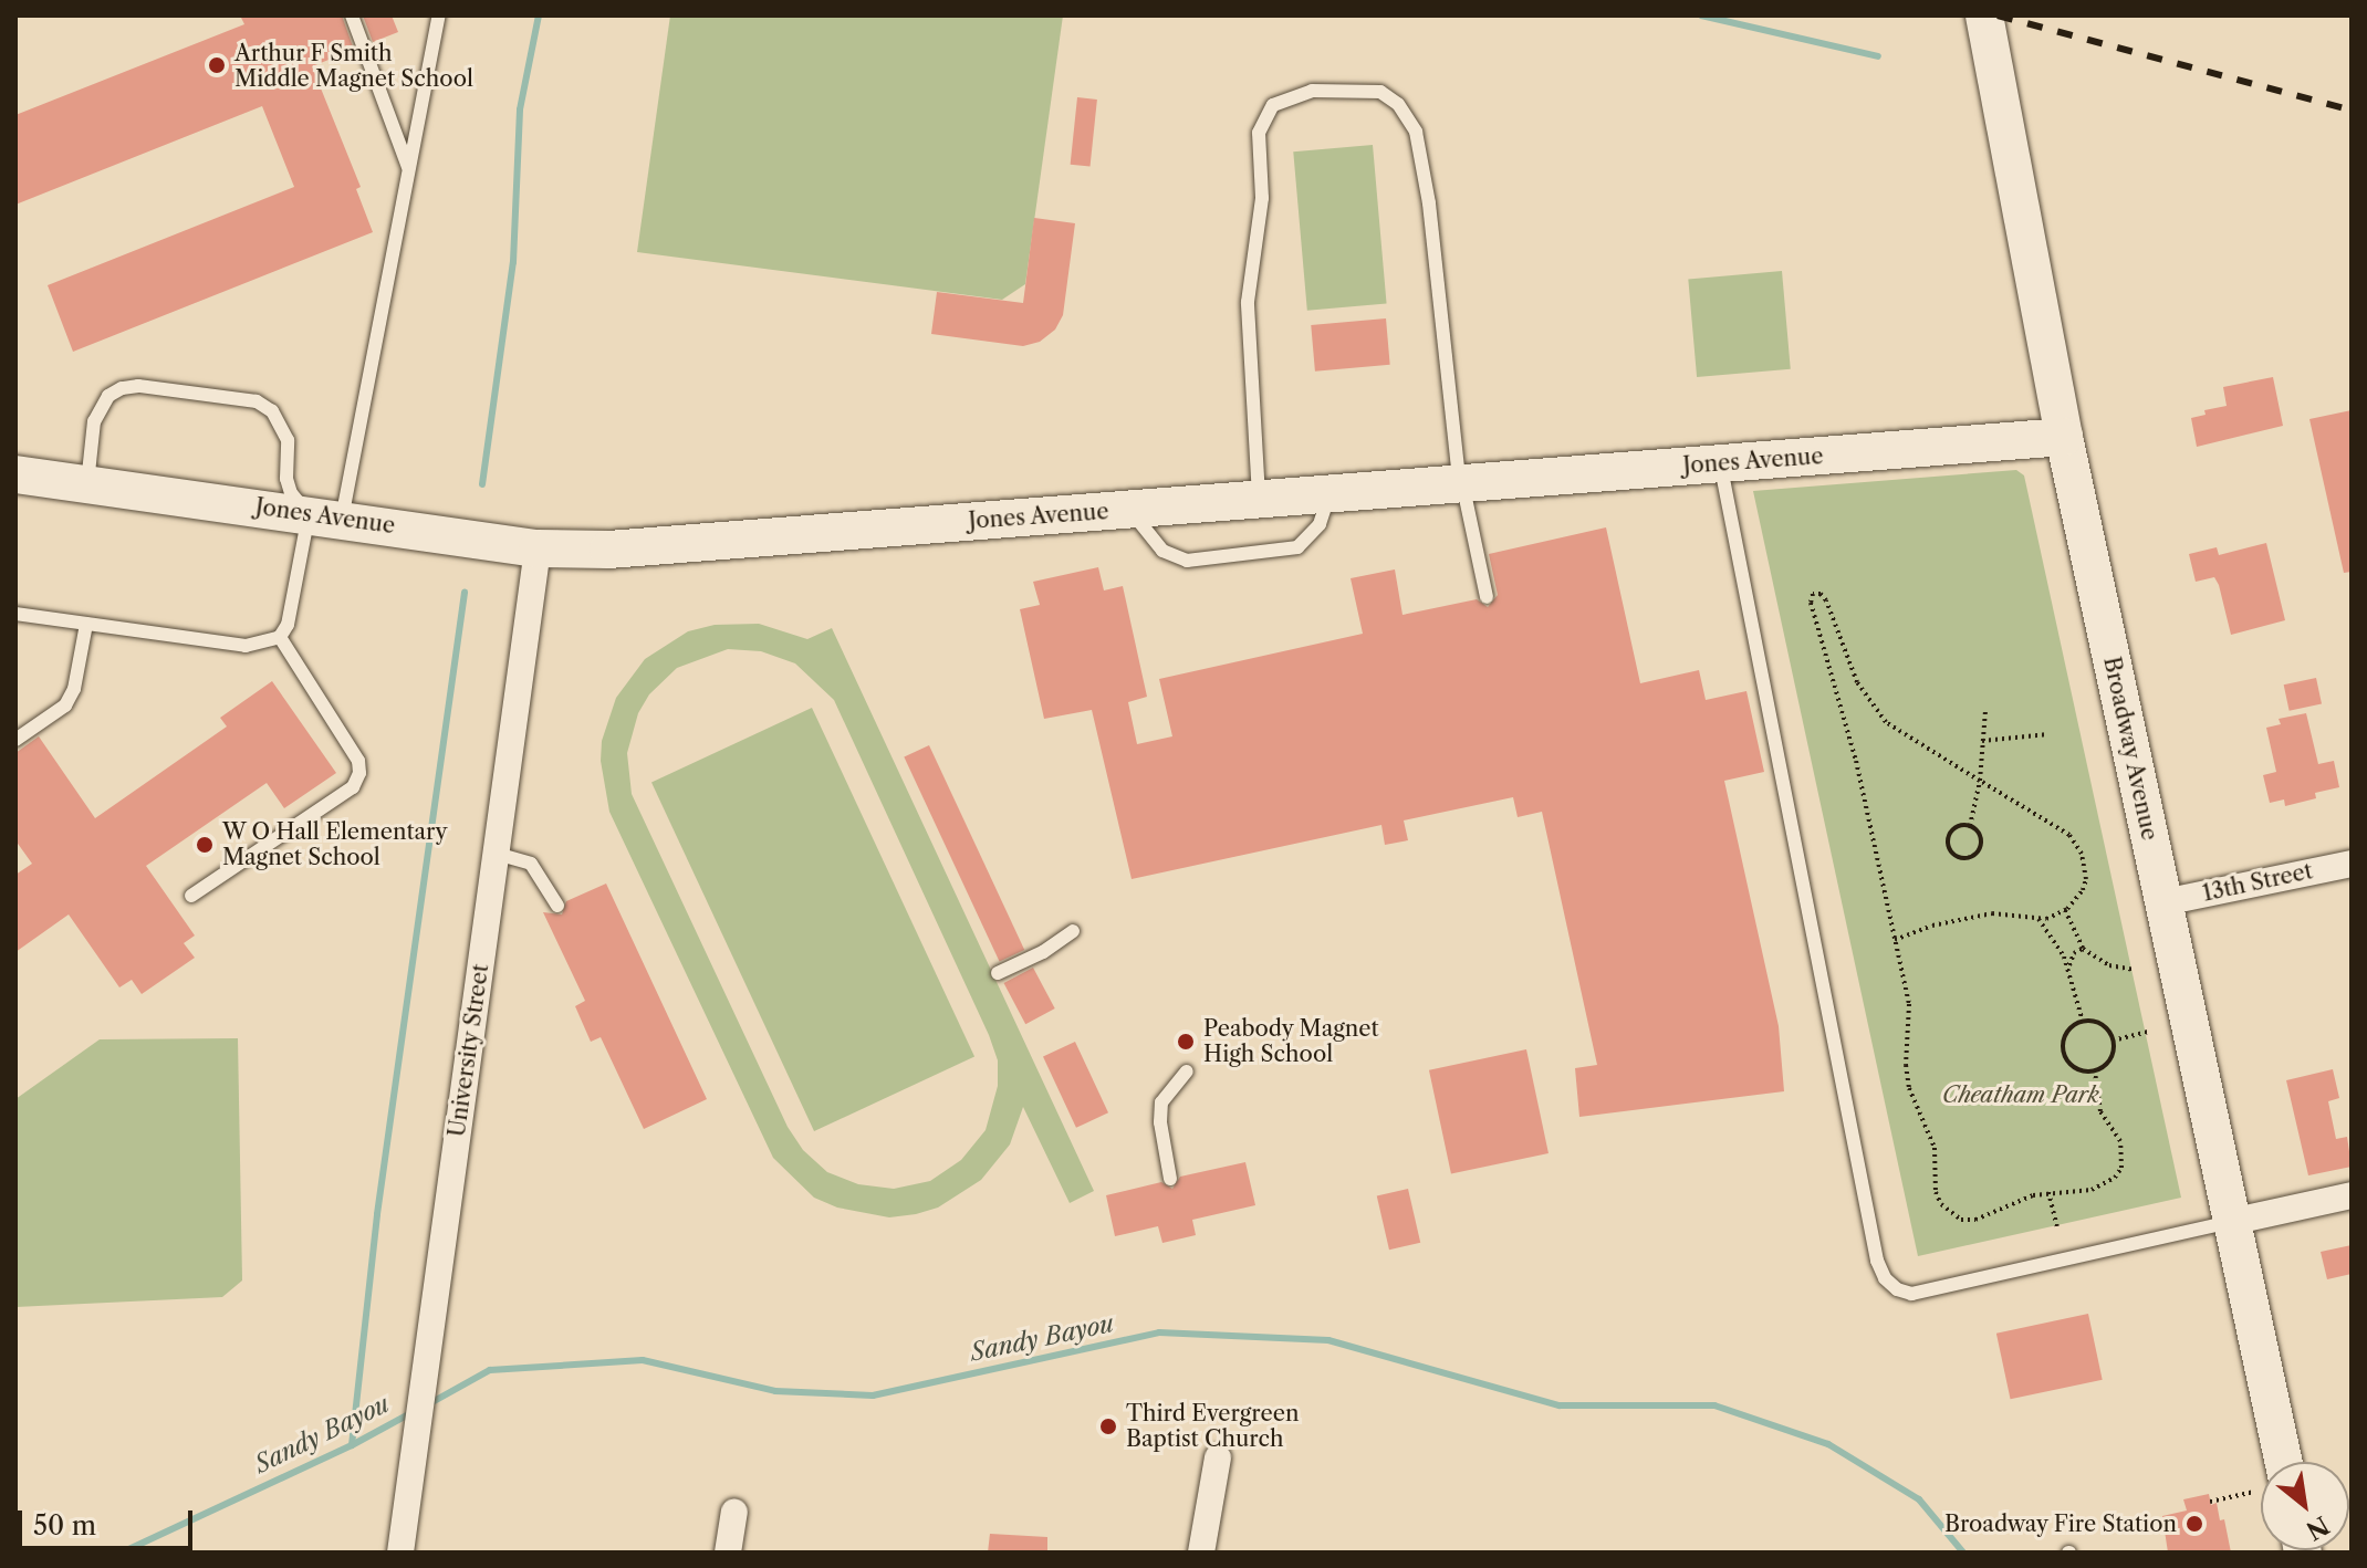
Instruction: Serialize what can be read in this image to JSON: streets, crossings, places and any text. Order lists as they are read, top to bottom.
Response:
{
  "streets": {
    "street": [
      "Jones Avenue",
      "Broadway Avenue",
      "13th Street",
      "University Street"
    ]
  },
  "crossings": [
    ["Jones Avenue", "Broadway Avenue"],
    ["Jones Avenue", "University Street"],
    ["Broadway Avenue", "13th Street"]
  ],
  "water": ["Sandy Bayou"],
  "parks": ["Cheatham Park"],
  "places": [
    "Arthur F Smith Middle Magnet School",
    "W O Hall Elementary Magnet School",
    "Peabody Magnet High School",
    "Third Evergreen Baptist Church",
    "Broadway Fire Station"
  ],
  "scale_bar": "50 m",
  "north": "bottom right"
}
